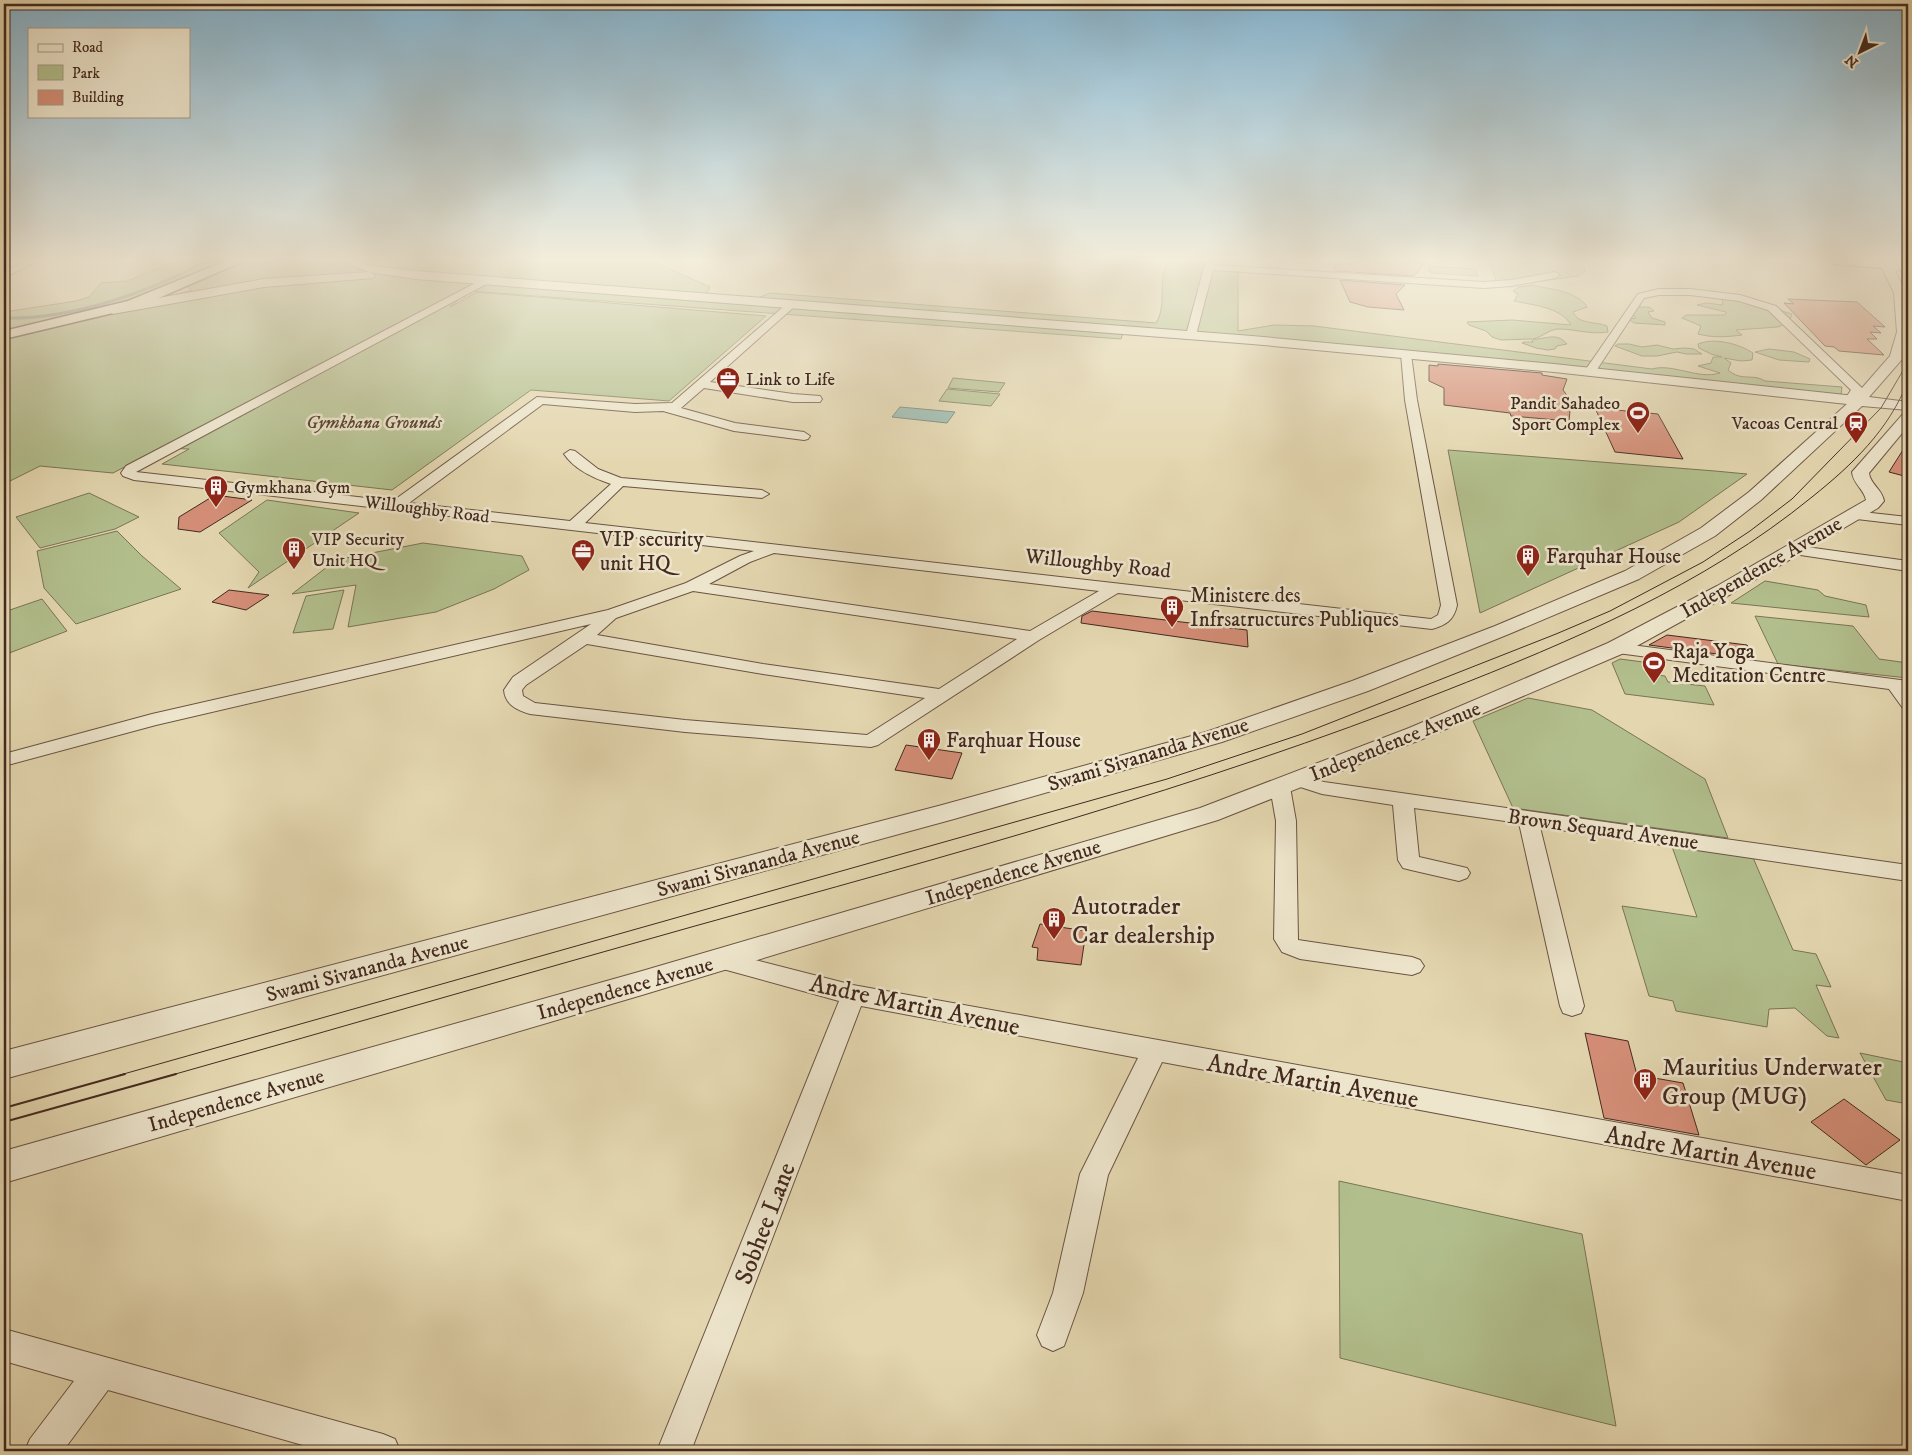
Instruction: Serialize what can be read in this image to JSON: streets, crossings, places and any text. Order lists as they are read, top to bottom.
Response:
{
  "streets": {
    "street": [
      "Willoughby Road",
      "Independence Avenue",
      "Swami Sivananda Avenue",
      "Brown Sequard Avenue",
      "Andre Martin Avenue",
      "Sobhee Lane"
    ]
  },
  "crossings": [
    ["Independence Avenue", "Brown Sequard Avenue"],
    ["Independence Avenue", "Andre Martin Avenue"],
    ["Andre Martin Avenue", "Sobhee Lane"]
  ],
  "parks": ["Gymkhana Grounds"],
  "places": {
    "office": ["Link to Life", "VIP security unit HQ"],
    "sports": ["Pandit Sahadeo Sport Complex", "Raja Yoga Meditation Centre"],
    "station": ["Vacoas Central"],
    "building": [
      "Gymkhana Gym",
      "VIP Security Unit HQ",
      "Farquhar House",
      "Ministere des Infrsatructures Publiques",
      "Farqhuar House",
      "Autotrader Car dealership",
      "Mauritius Underwater Group (MUG)"
    ]
  },
  "legend": ["Road", "Park", "Building"],
  "north": "bottom left"
}
